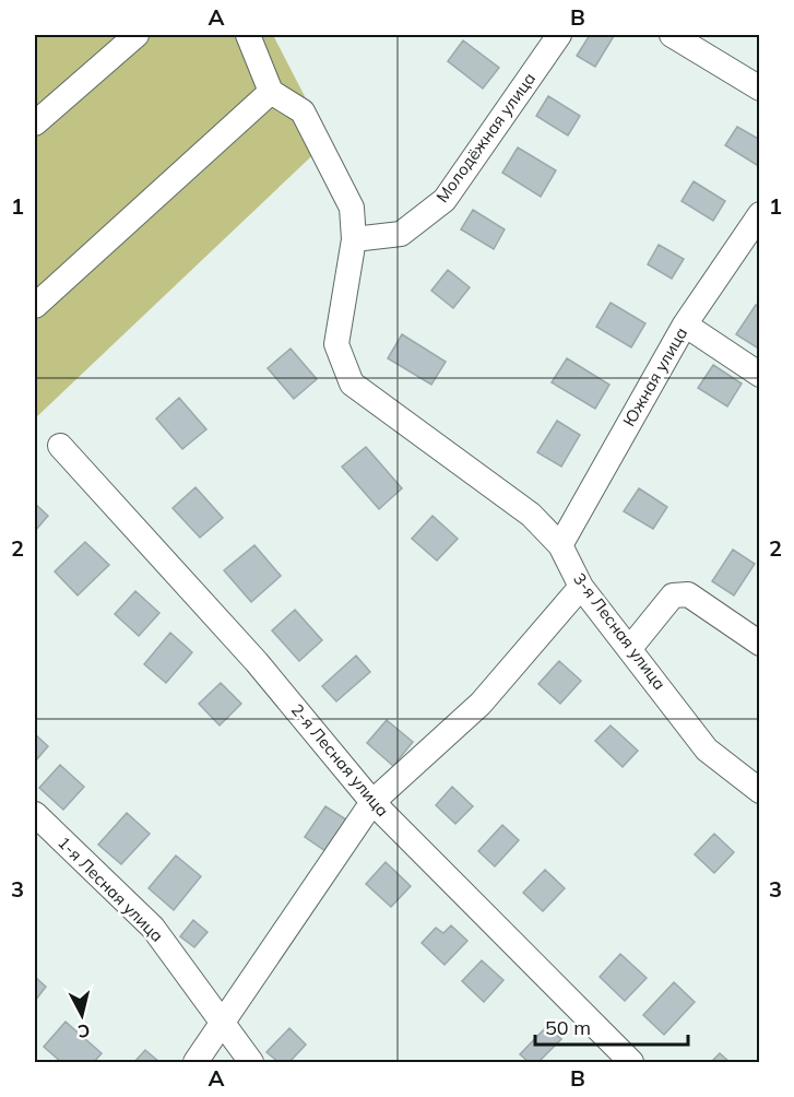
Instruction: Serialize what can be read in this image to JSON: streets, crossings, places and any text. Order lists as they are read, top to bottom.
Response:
{
  "streets": {
    "street": [
      "Молодёжная улица",
      "Южная улица",
      "3-я Лесная улица",
      "2-я Лесная улица",
      "1-я Лесная улица"
    ]
  },
  "crossings": [
    ["Молодёжная улица", "3-я Лесная улица"],
    ["Южная улица", "3-я Лесная улица"]
  ],
  "scale_bar": "50 m",
  "north": "bottom",
  "grid": {
    "columns": ["A", "B"],
    "rows": ["1", "2", "3"]
  }
}
